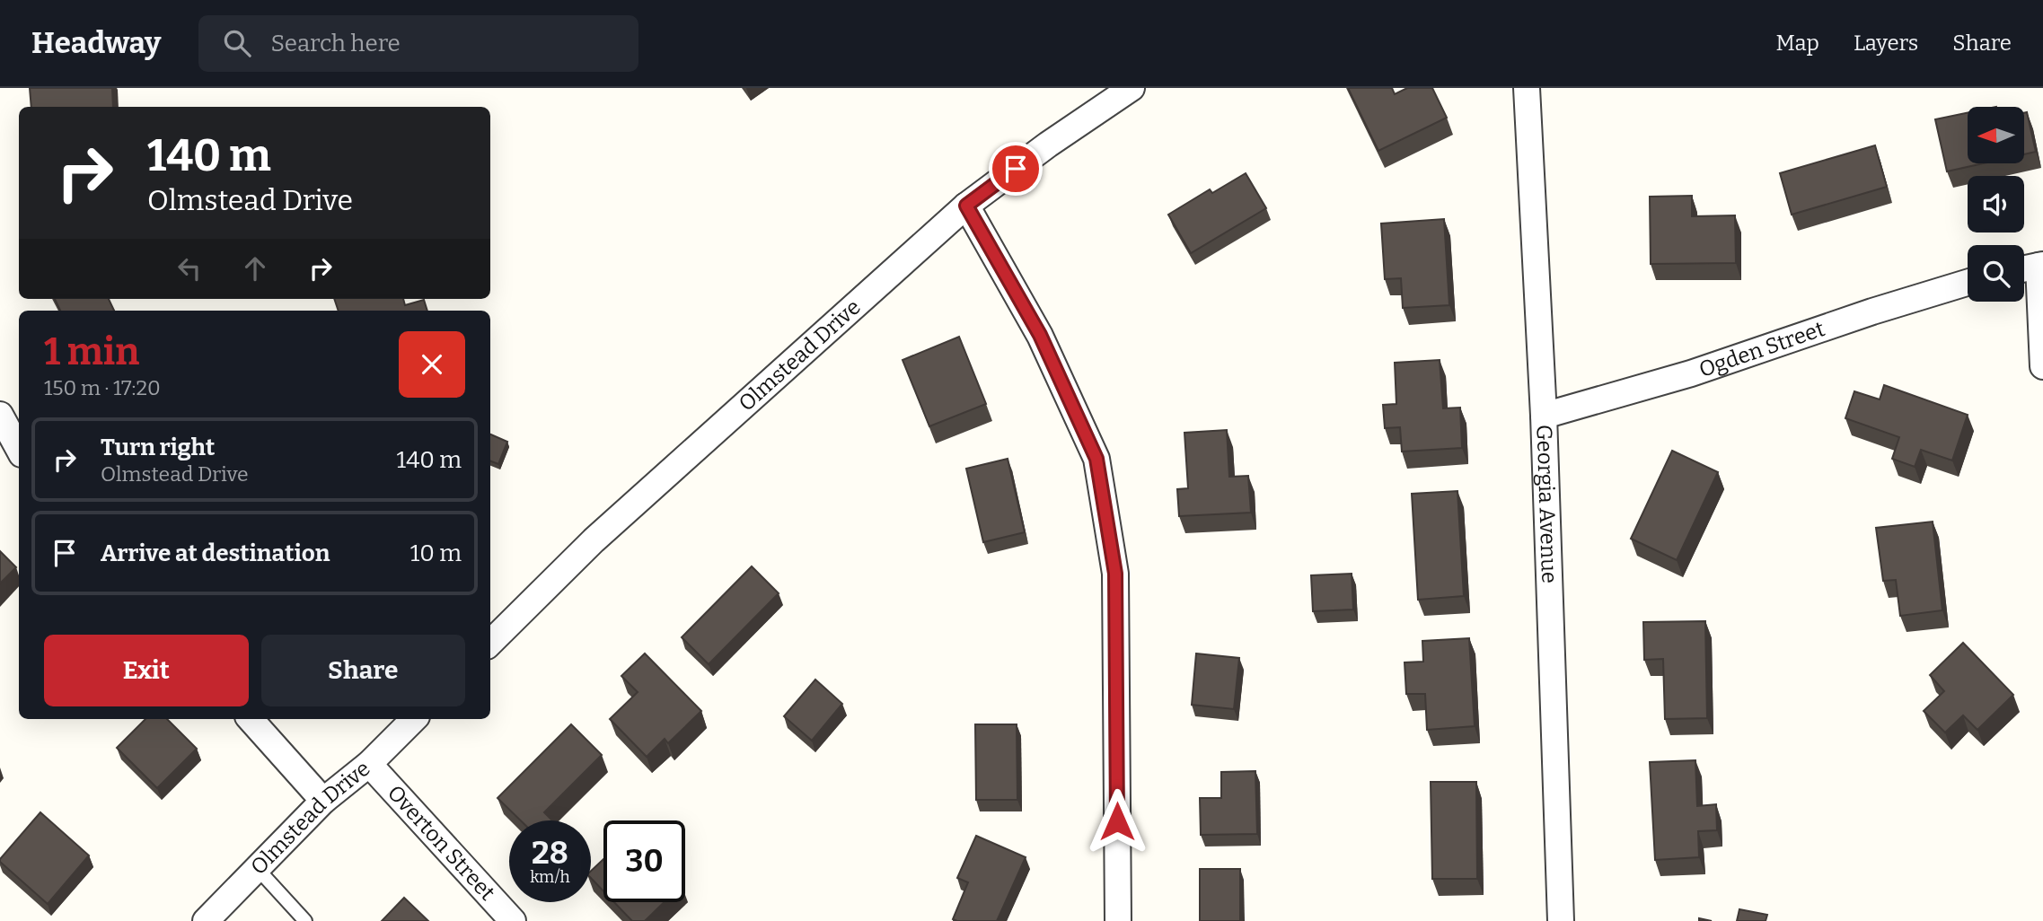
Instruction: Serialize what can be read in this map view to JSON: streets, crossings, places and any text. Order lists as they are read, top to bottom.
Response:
{
  "streets": {
    "street": [
      "Ogden Street",
      "Olmstead Drive",
      "Georgia Avenue",
      "Overton Street"
    ]
  },
  "crossings": [
    ["Ogden Street", "Georgia Avenue"],
    ["Olmstead Drive", "Overton Street"]
  ],
  "north": "left",
  "page": {
    "header": "Headway",
    "search": "Search here",
    "nav": ["Map", "Layers", "Share"],
    "turn": ["140 m", "Olmstead Drive"],
    "heading": ["1 min", "150 m · 17:20"],
    "list": [
      {
        "name": "Turn right",
        "note": "Olmstead Drive",
        "value": "140 m"
      },
      {
        "name": "Arrive at destination",
        "value": "10 m"
      }
    ],
    "buttons": ["Exit", "Share"],
    "speed": "28 km/h",
    "limit": "30"
  }
}
